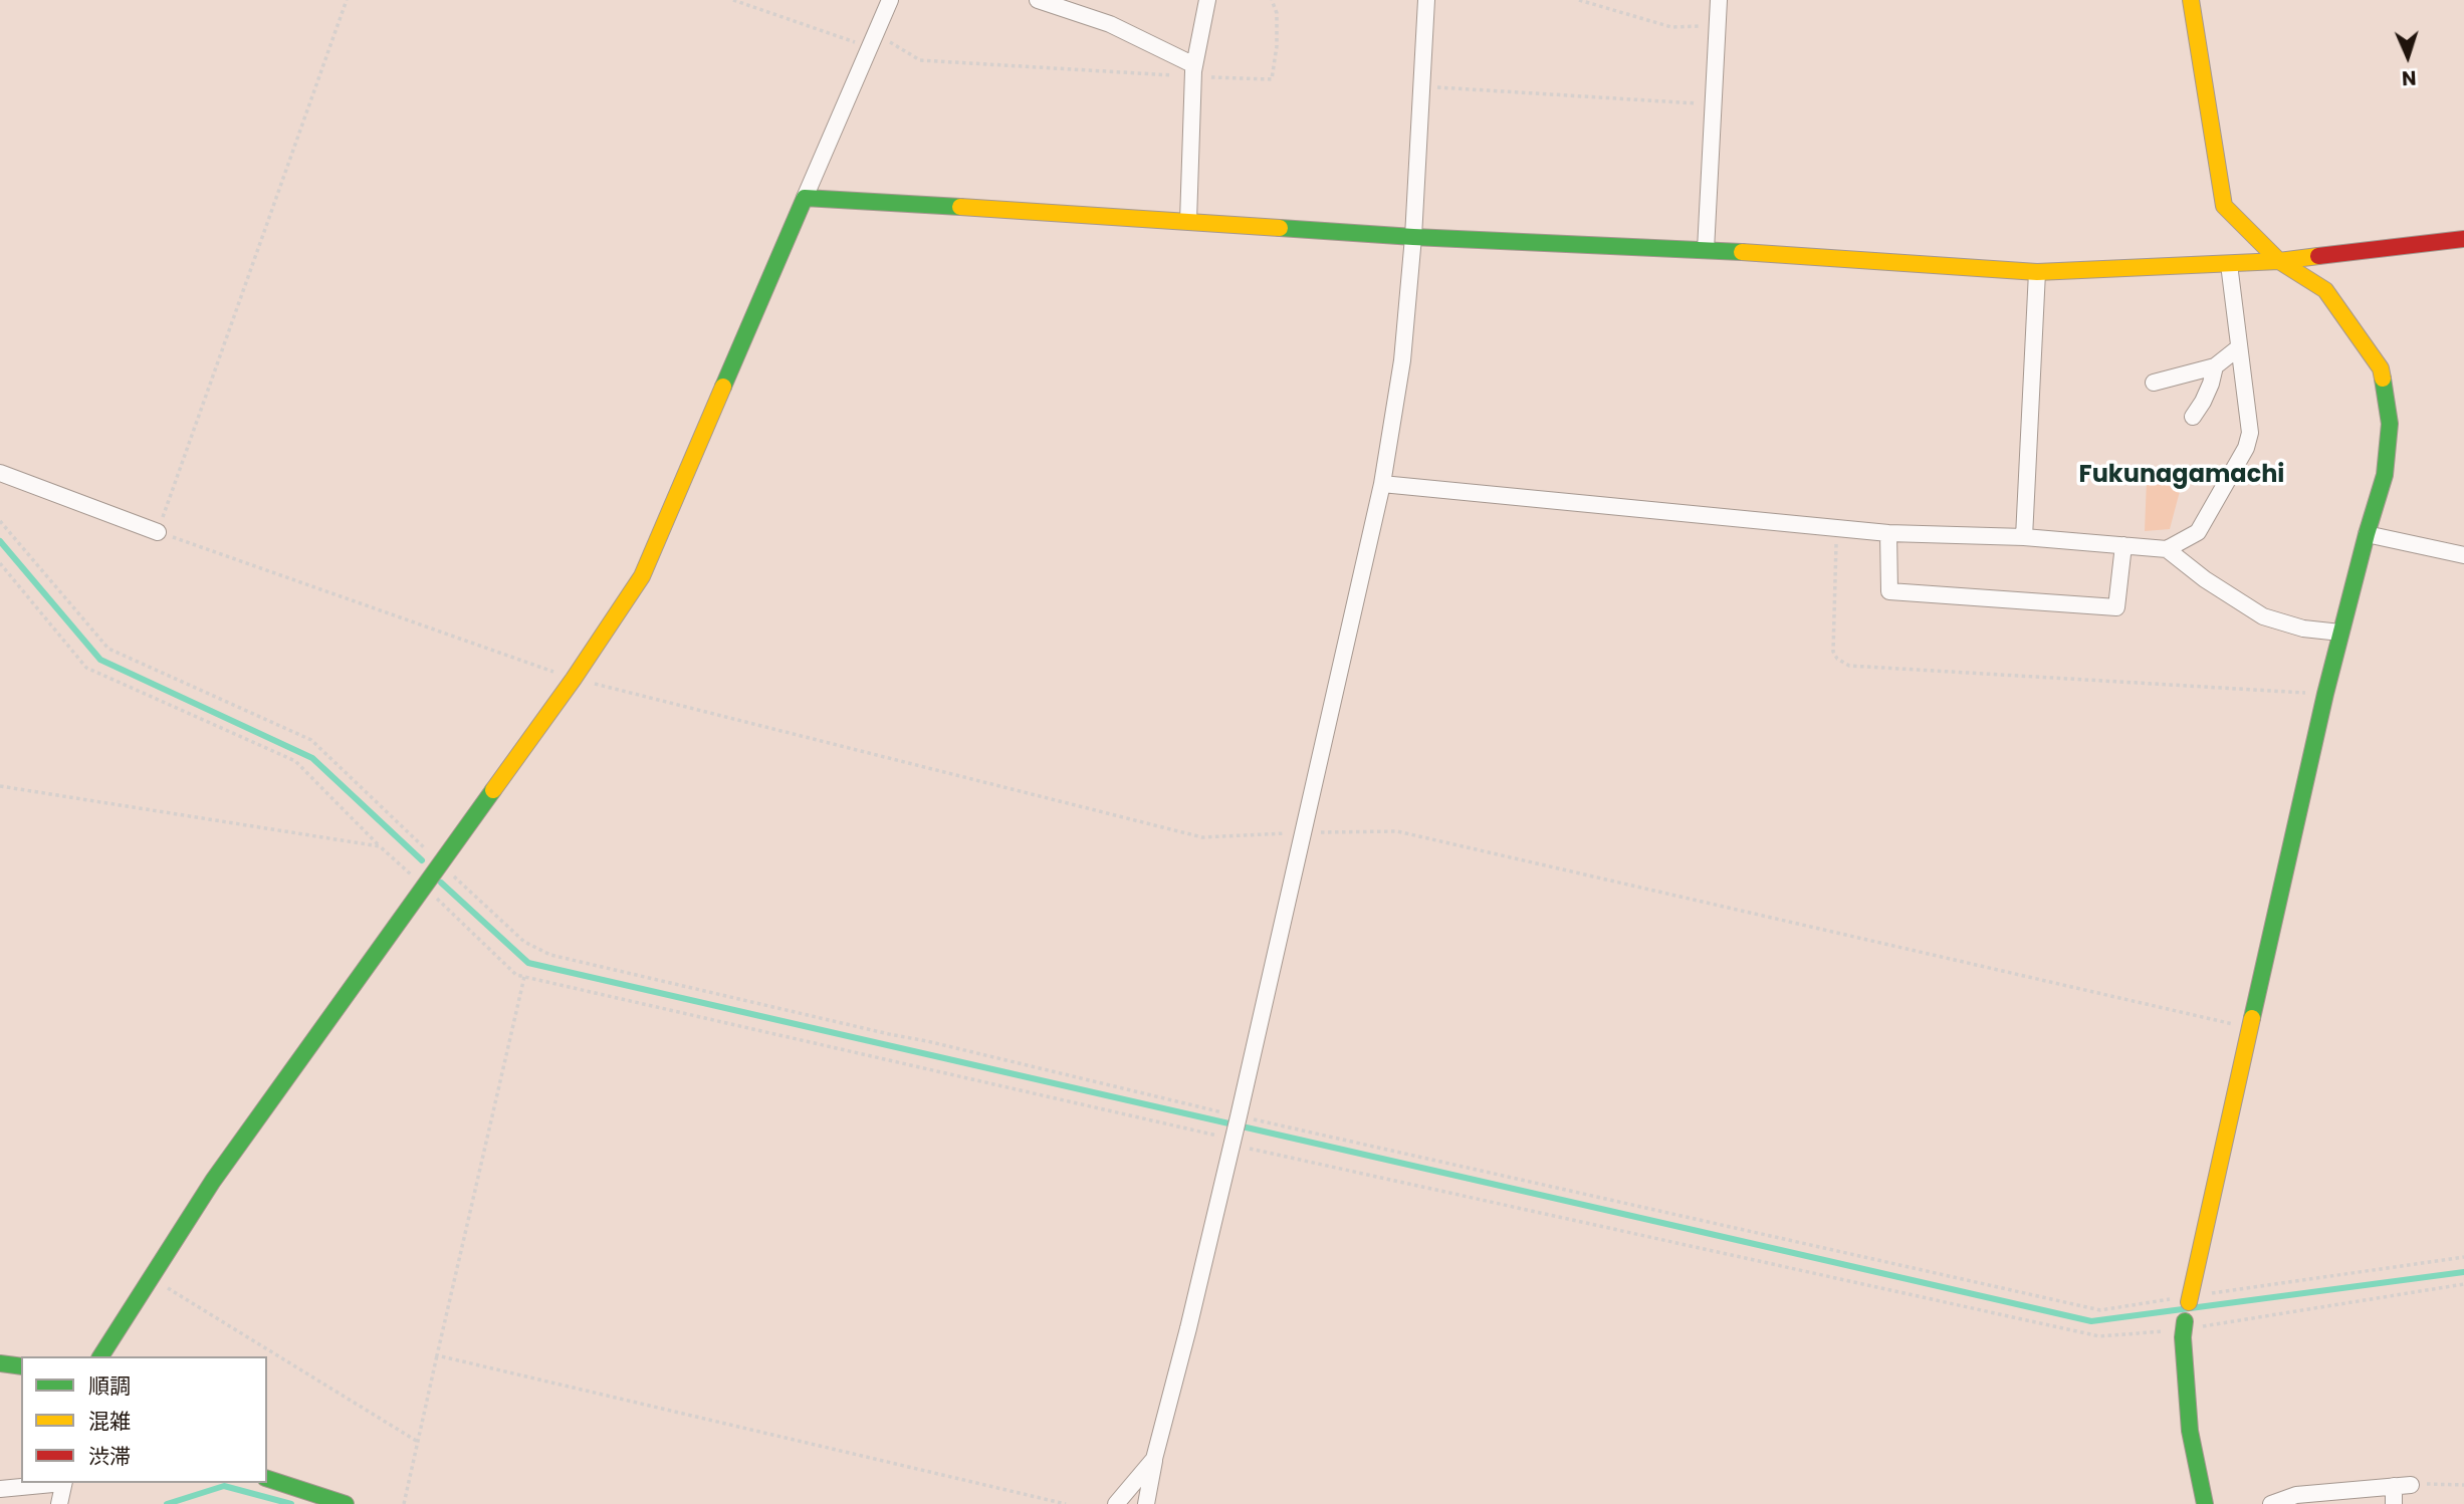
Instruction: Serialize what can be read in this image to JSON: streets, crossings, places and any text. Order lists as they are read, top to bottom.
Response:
{
  "districts": ["Fukunagamachi"],
  "legend": ["順調", "混雑", "渋滞"],
  "north": "bottom"
}
